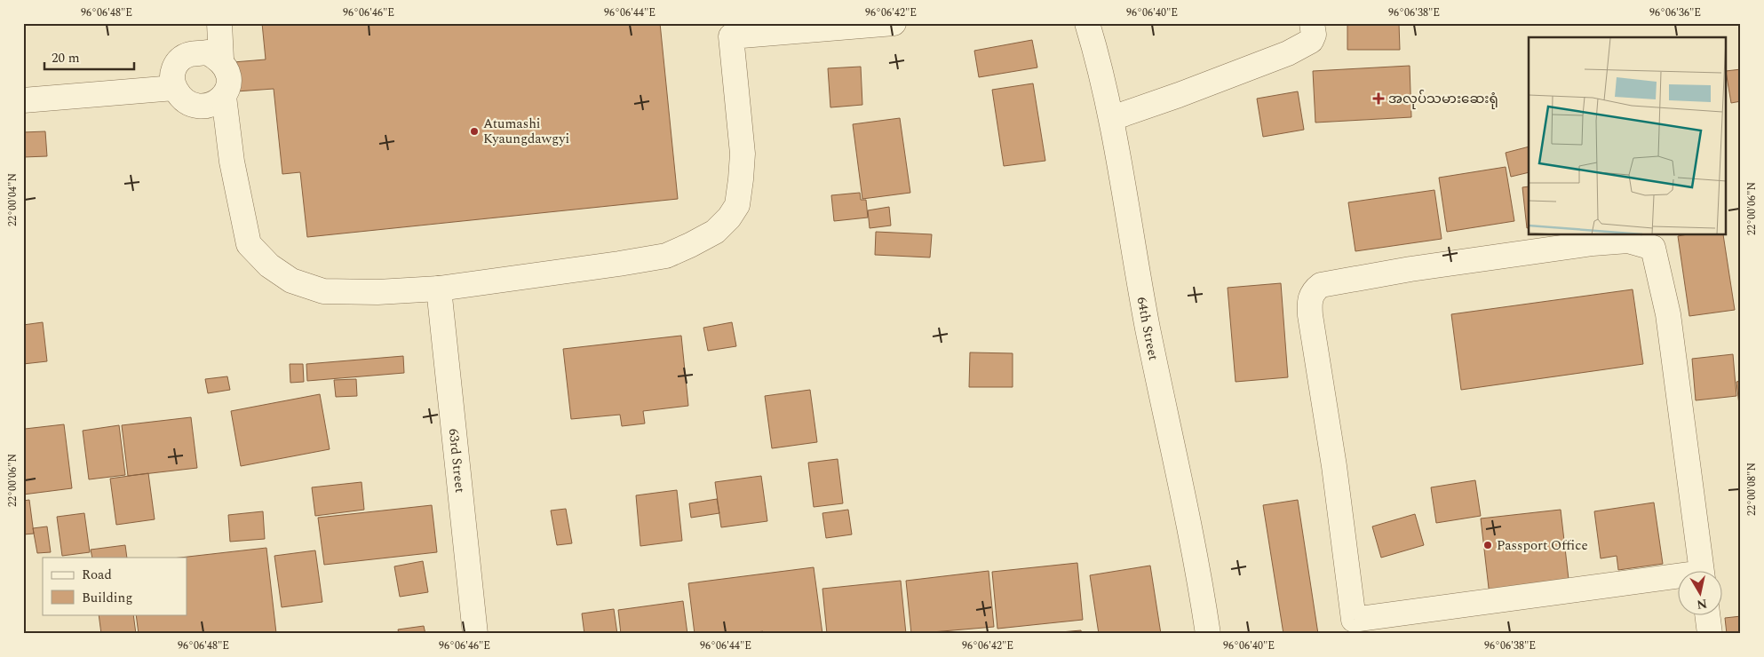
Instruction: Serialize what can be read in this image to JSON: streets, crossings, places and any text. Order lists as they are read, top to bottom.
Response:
{
  "streets": {
    "street": ["64th Street", "63rd Street"]
  },
  "places": {
    "health": ["အလုပ်သမားဆေးရုံ"],
    "other": ["Atumashi Kyaungdawgyi", "Passport Office"]
  },
  "legend": ["Road", "Building"],
  "scale_bar": "20 m",
  "north": "bottom",
  "coordinates": [
    "96°06'48\"E",
    "96°06'46\"E",
    "96°06'44\"E",
    "96°06'42\"E",
    "96°06'40\"E",
    "96°06'38\"E",
    "96°06'36\"E",
    "22°00'04\"N",
    "22°00'06\"N",
    "22°00'08\"N"
  ]
}
